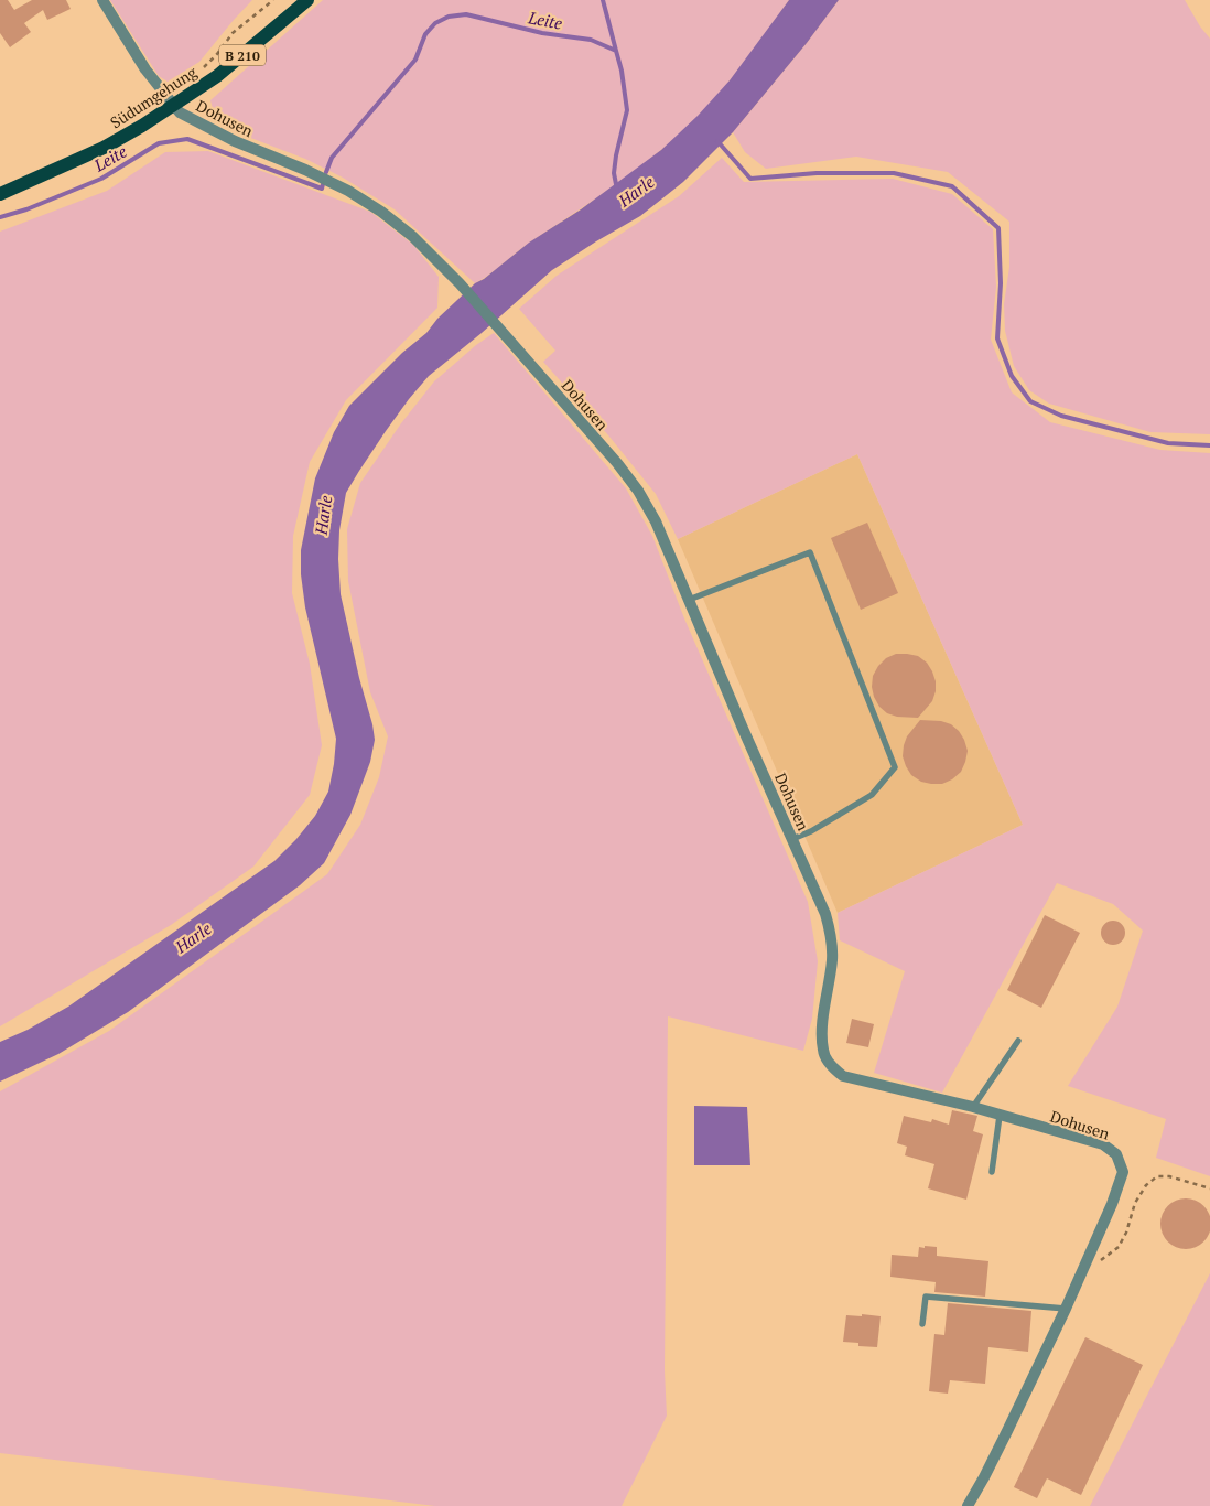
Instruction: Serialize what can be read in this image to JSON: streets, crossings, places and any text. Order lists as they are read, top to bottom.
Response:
{
  "streets": {
    "main road": ["B 210", "Südumgehung"],
    "street": ["Dohusen"]
  },
  "crossings": [
    ["Südumgehung", "Dohusen"]
  ],
  "water": ["Leite", "Harle"]
}
